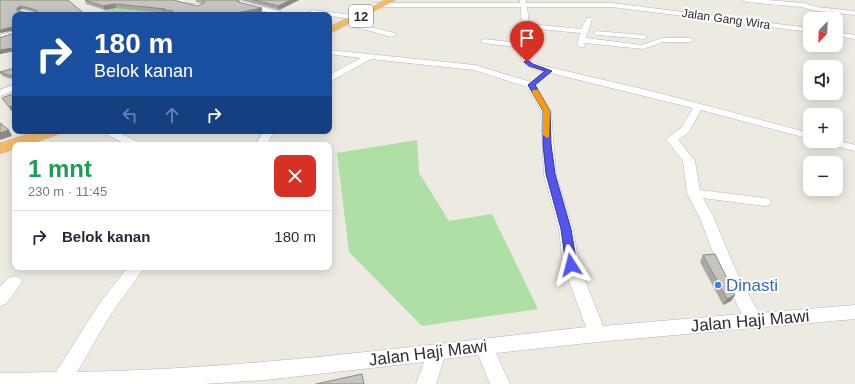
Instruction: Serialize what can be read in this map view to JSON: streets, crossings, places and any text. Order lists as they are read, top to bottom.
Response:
{
  "streets": {
    "highway": ["12"],
    "street": ["Jalan Gang Wira", "Jalan Haji Mawi"]
  },
  "crossings": [
    ["12", "Jalan Gang Wira"]
  ],
  "places": ["Dinasti"],
  "north": "bottom left",
  "page": {
    "map_buttons": ["+", "−"],
    "turn": ["180 m", "Belok kanan"],
    "heading": ["1 mnt", "230 m · 11:45"],
    "list": [
      {
        "name": "Belok kanan",
        "value": "180 m"
      }
    ]
  }
}
